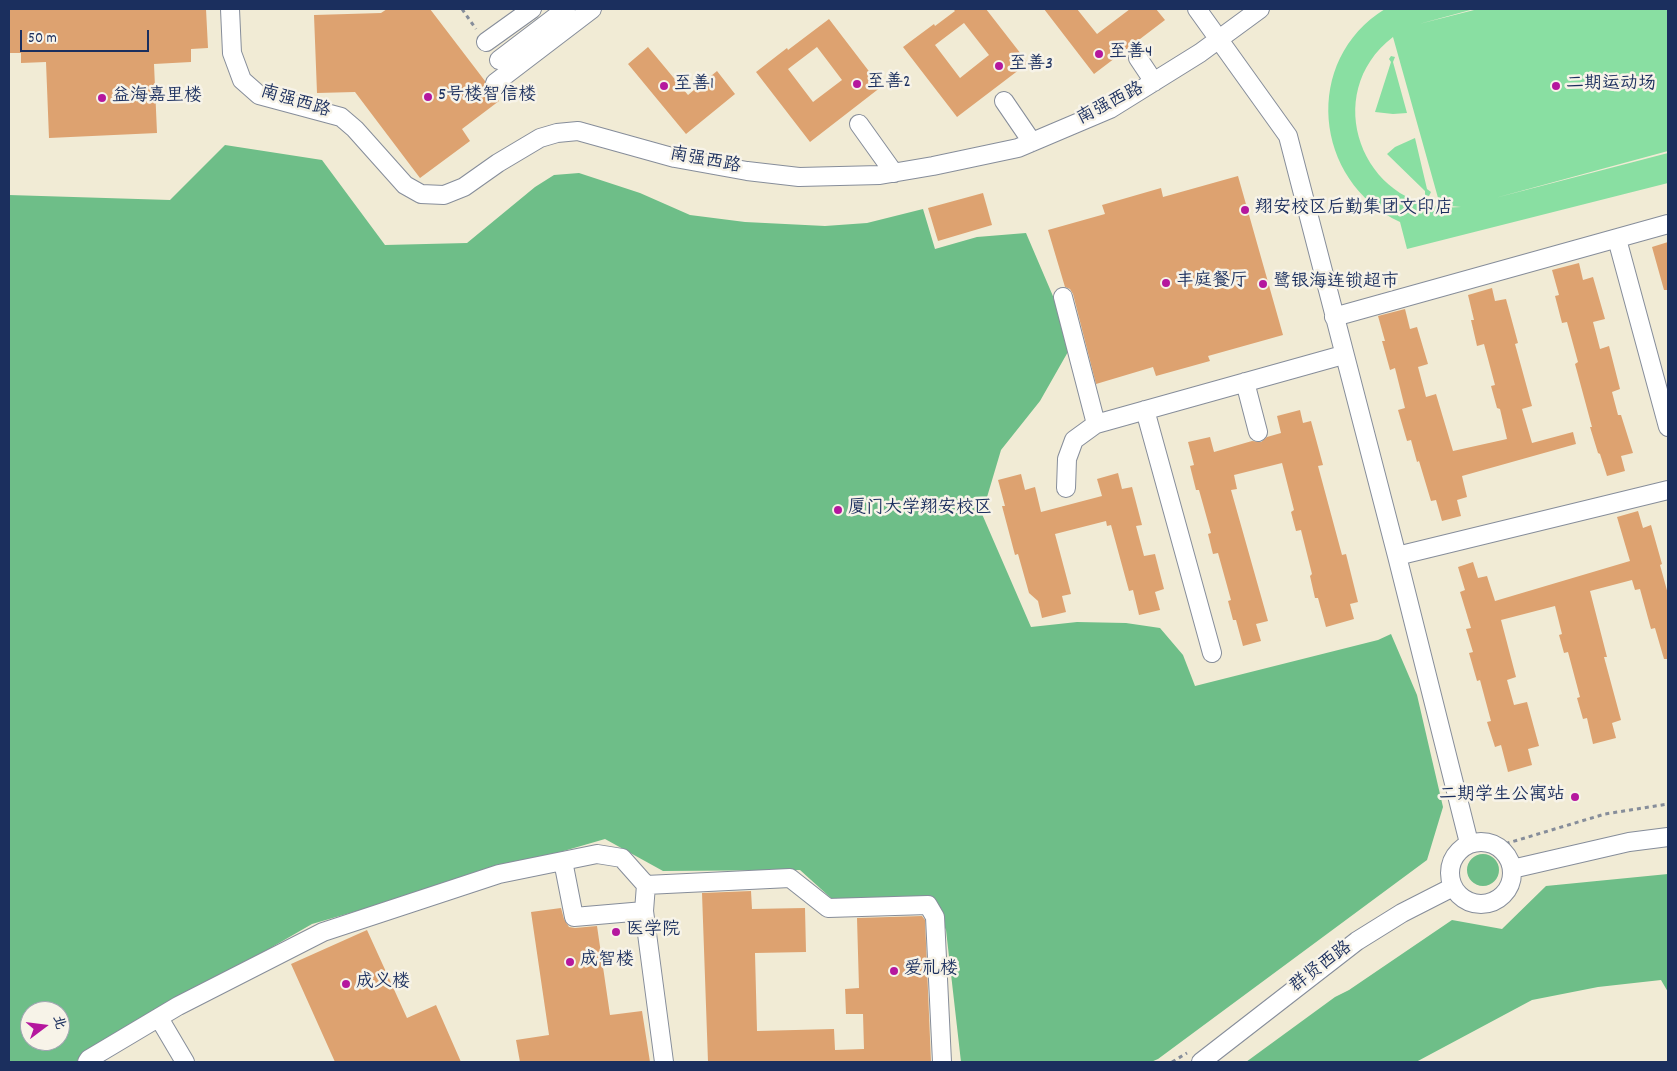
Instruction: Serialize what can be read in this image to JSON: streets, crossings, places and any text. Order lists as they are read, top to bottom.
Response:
{
  "streets": {
    "street": ["南强西路", "群贤西路"]
  },
  "places": [
    "至善4",
    "至善3",
    "至善2",
    "至善1",
    "二期运动场",
    "5号楼智信楼",
    "益海嘉里楼",
    "翔安校区后勤集团文印店",
    "丰庭餐厅",
    "鹭银海连锁超市",
    "厦门大学翔安校区",
    "二期学生公寓站",
    "医学院",
    "成智楼",
    "爱礼楼",
    "成义楼"
  ],
  "scale_bar": "50 m",
  "north": "right"
}
